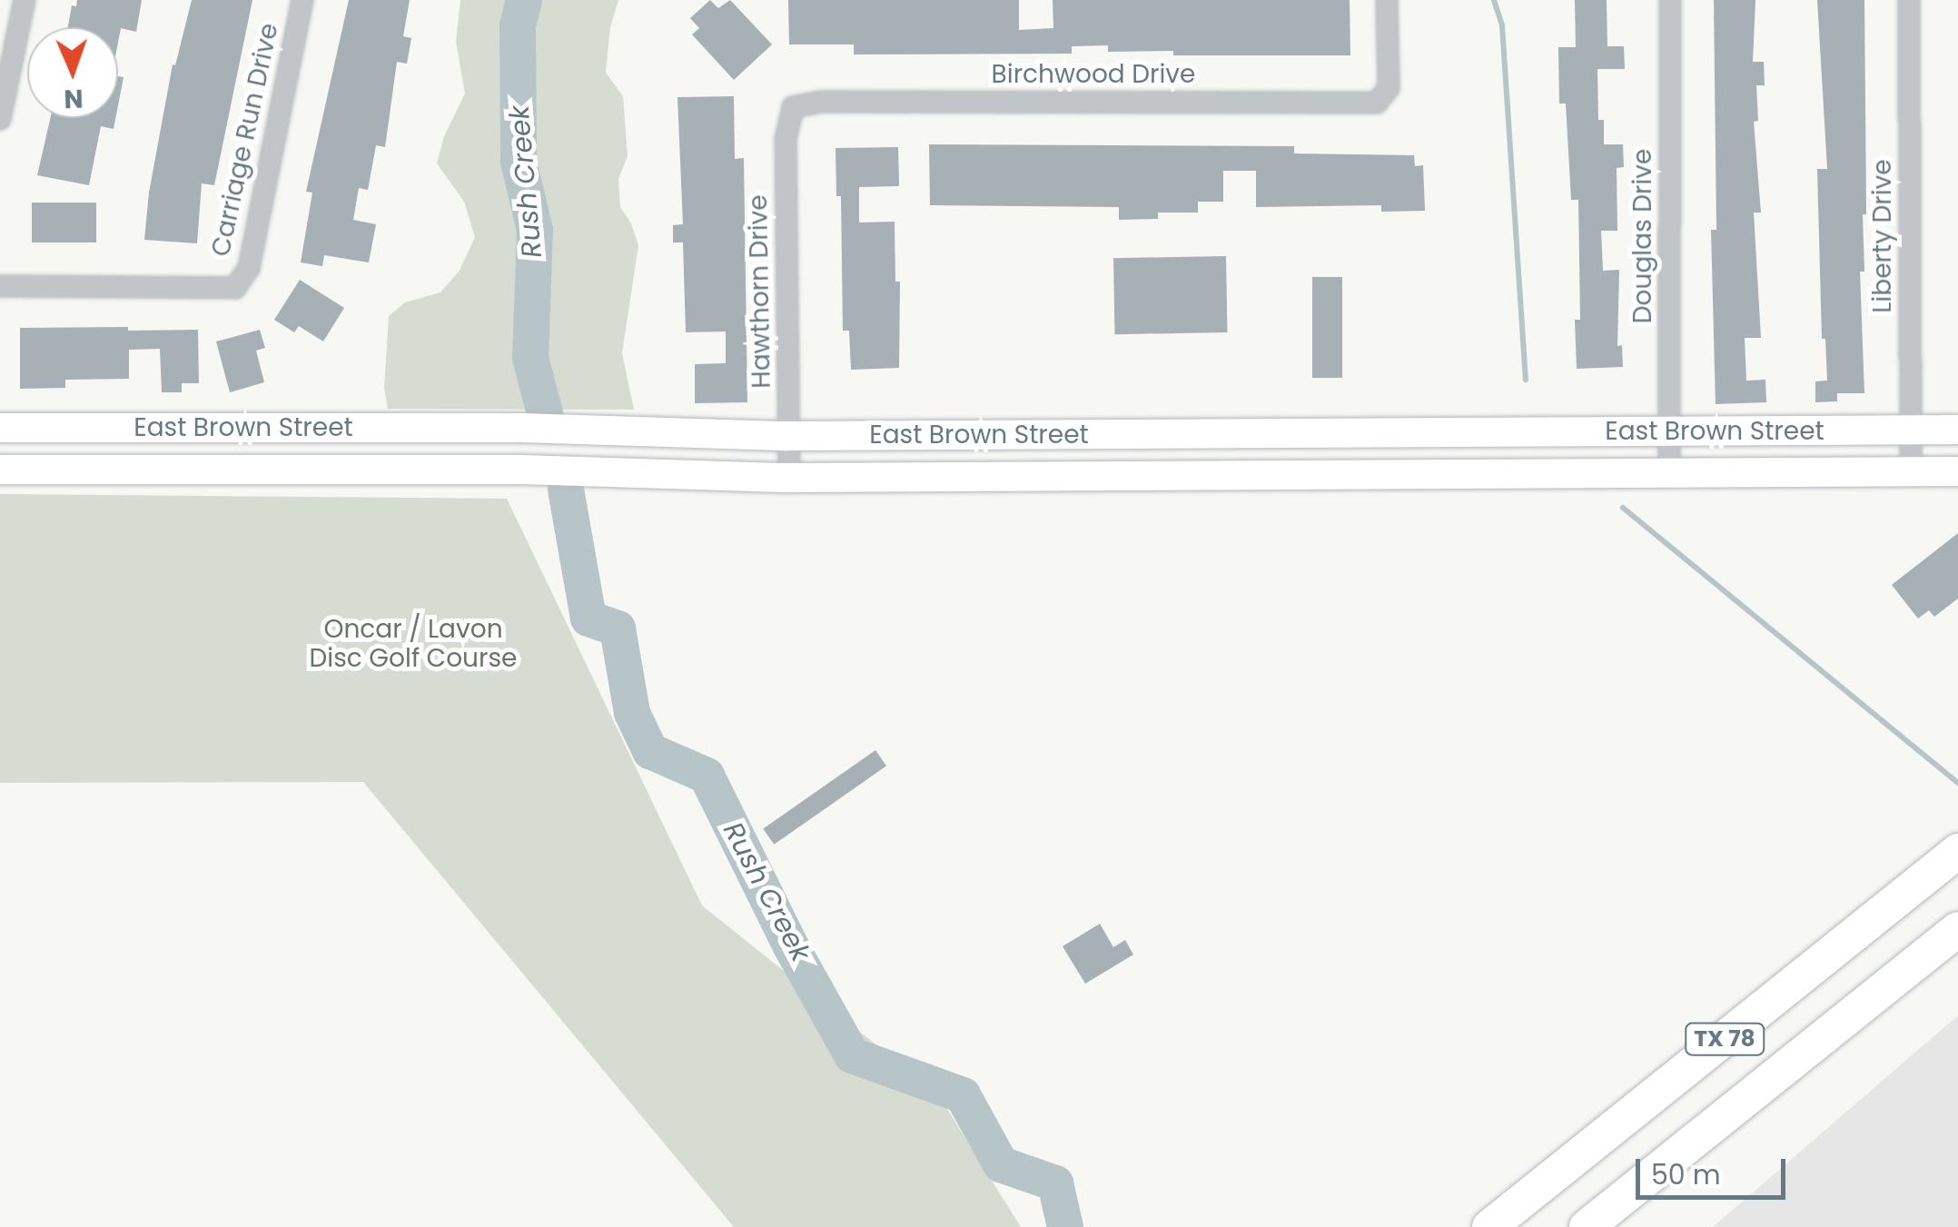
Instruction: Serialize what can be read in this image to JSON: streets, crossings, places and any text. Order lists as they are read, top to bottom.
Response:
{
  "streets": {
    "main road": ["East Brown Street", "TX 78"],
    "street": [
      "Birchwood Drive",
      "Carriage Run Drive",
      "Douglas Drive",
      "Liberty Drive",
      "Hawthorn Drive"
    ]
  },
  "crossings": [
    ["Birchwood Drive", "Hawthorn Drive"],
    ["Douglas Drive", "East Brown Street"],
    ["Liberty Drive", "East Brown Street"],
    ["Hawthorn Drive", "East Brown Street"]
  ],
  "water": ["Rush Creek"],
  "parks": ["Oncar / Lavon Disc Golf Course"],
  "scale_bar": "50 m",
  "north": "bottom"
}
